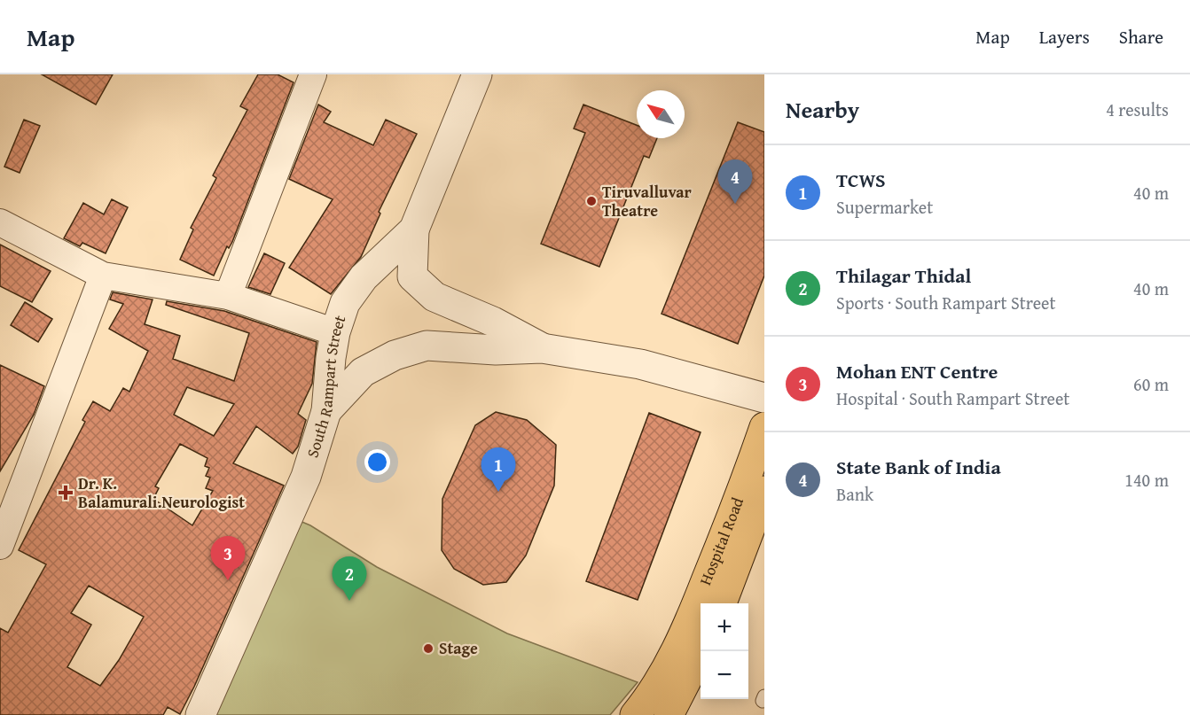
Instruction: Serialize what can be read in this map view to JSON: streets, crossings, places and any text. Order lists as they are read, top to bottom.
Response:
{
  "streets": {
    "main road": ["Hospital Road"],
    "street": ["South Rampart Street"]
  },
  "places": {
    "other": ["Tiruvalluvar Theatre", "Stage"],
    "health": ["Dr. K. Balamurali.Neurologist"]
  },
  "north": "top left",
  "page": {
    "header": "Map",
    "nav": ["Map", "Layers", "Share"],
    "heading": ["Nearby", "4 results"],
    "list": [
      {
        "mark": "1",
        "name": "TCWS",
        "note": "Supermarket",
        "value": "40 m"
      },
      {
        "mark": "2",
        "name": "Thilagar Thidal",
        "note": "Sports · South Rampart Street",
        "value": "40 m"
      },
      {
        "mark": "3",
        "name": "Mohan ENT Centre",
        "note": "Hospital · South Rampart Street",
        "value": "60 m"
      },
      {
        "mark": "4",
        "name": "State Bank of India",
        "note": "Bank",
        "value": "140 m"
      }
    ],
    "pins": [
      "4",
      "1",
      "3",
      "2"
    ],
    "map_buttons": ["+", "−"]
  }
}
